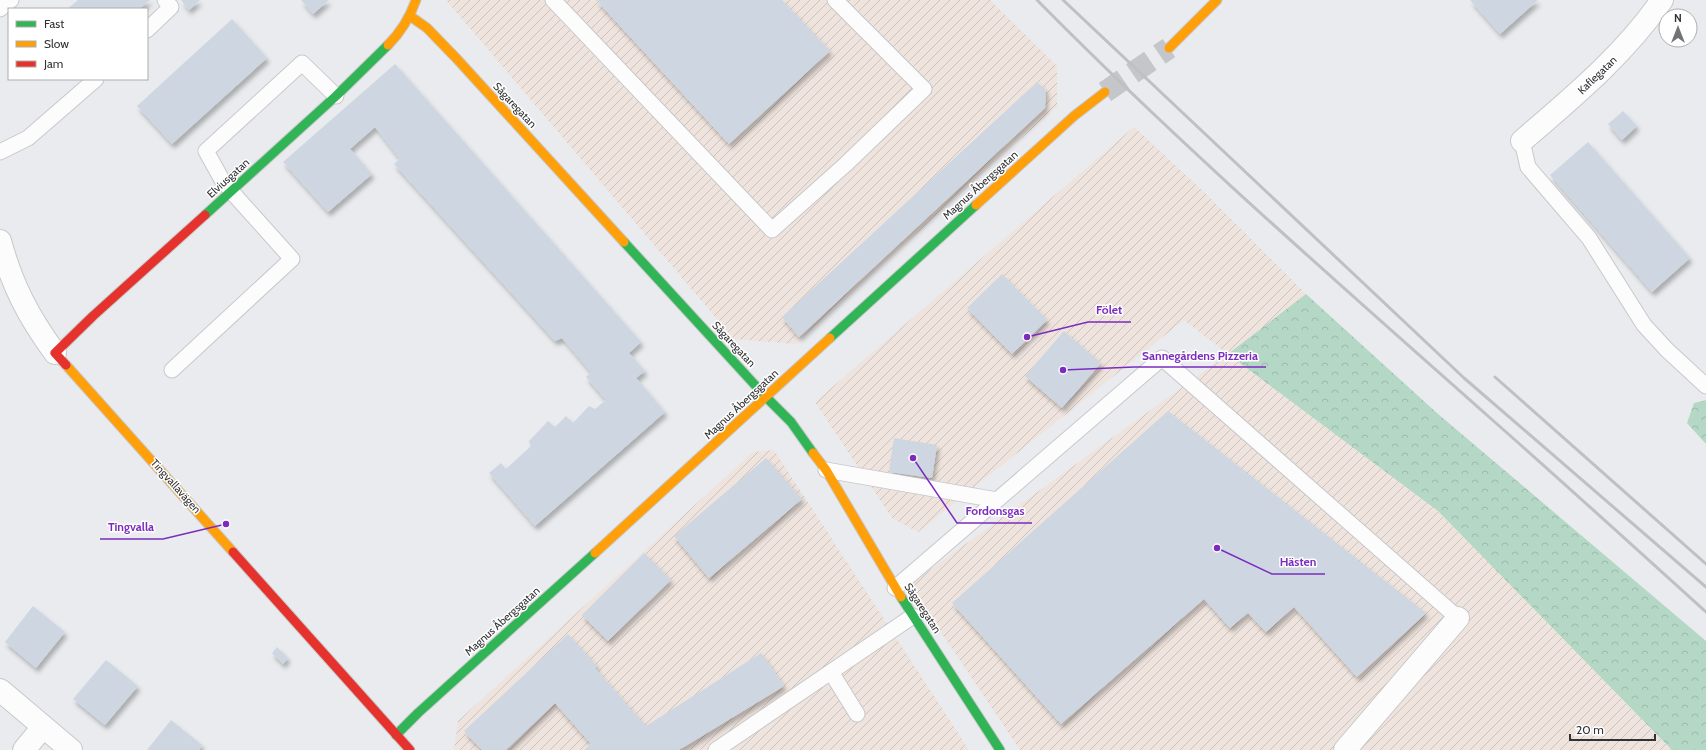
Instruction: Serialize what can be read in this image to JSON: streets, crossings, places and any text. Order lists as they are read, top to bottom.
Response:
{
  "streets": {
    "street": [
      "Kaflegatan",
      "Sågaregatan",
      "Elviusgatan",
      "Magnus Åbergsgatan",
      "Tingvallavägen"
    ]
  },
  "crossings": [
    ["Sågaregatan", "Elviusgatan"],
    ["Sågaregatan", "Magnus Åbergsgatan"],
    ["Elviusgatan", "Tingvallavägen"],
    ["Magnus Åbergsgatan", "Tingvallavägen"]
  ],
  "places": [
    "Fölet",
    "Sannegårdens Pizzeria",
    "Fordonsgas",
    "Tingvalla",
    "Hästen"
  ],
  "legend": ["Fast", "Slow", "Jam"],
  "scale_bar": "20 m",
  "north": "top"
}
